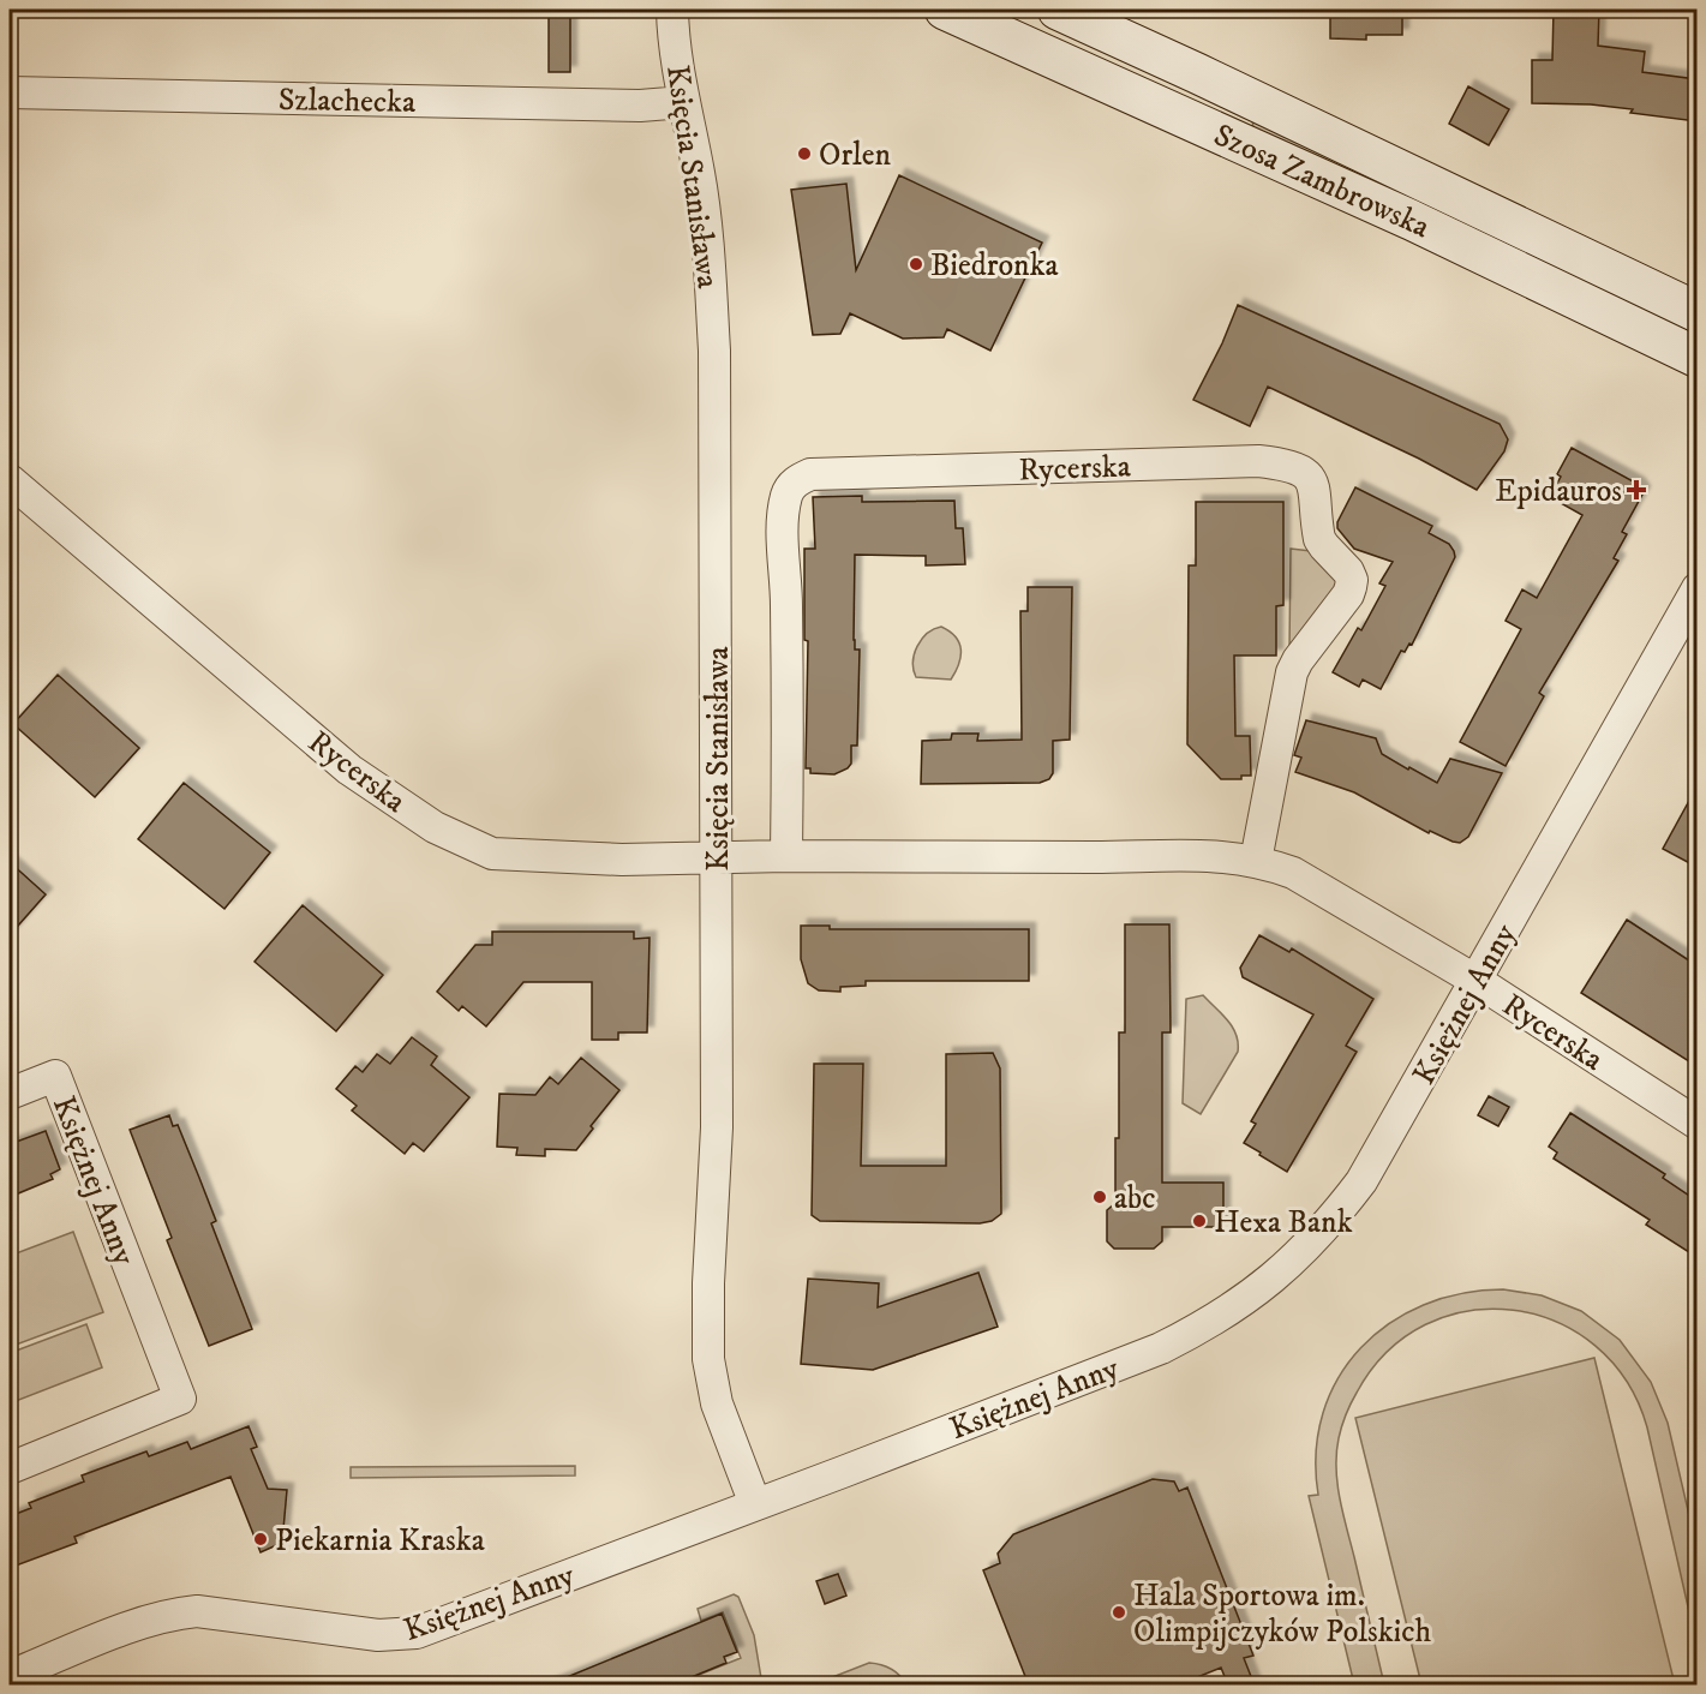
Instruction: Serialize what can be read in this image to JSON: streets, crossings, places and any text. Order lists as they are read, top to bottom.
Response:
{
  "streets": {
    "main road": ["Szosa Zambrowska"],
    "street": [
      "Szlachecka",
      "Księcia Stanisława",
      "Rycerska",
      "Księżnej Anny"
    ]
  },
  "crossings": [
    ["Szlachecka", "Księcia Stanisława"],
    ["Księcia Stanisława", "Rycerska"],
    ["Księcia Stanisława", "Księżnej Anny"],
    ["Rycerska", "Księżnej Anny"]
  ],
  "places": {
    "other": [
      "Orlen",
      "Biedronka",
      "abc",
      "Hexa Bank",
      "Piekarnia Kraska",
      "Hala Sportowa im. Olimpijczyków Polskich"
    ],
    "health": ["Epidauros"]
  }
}
